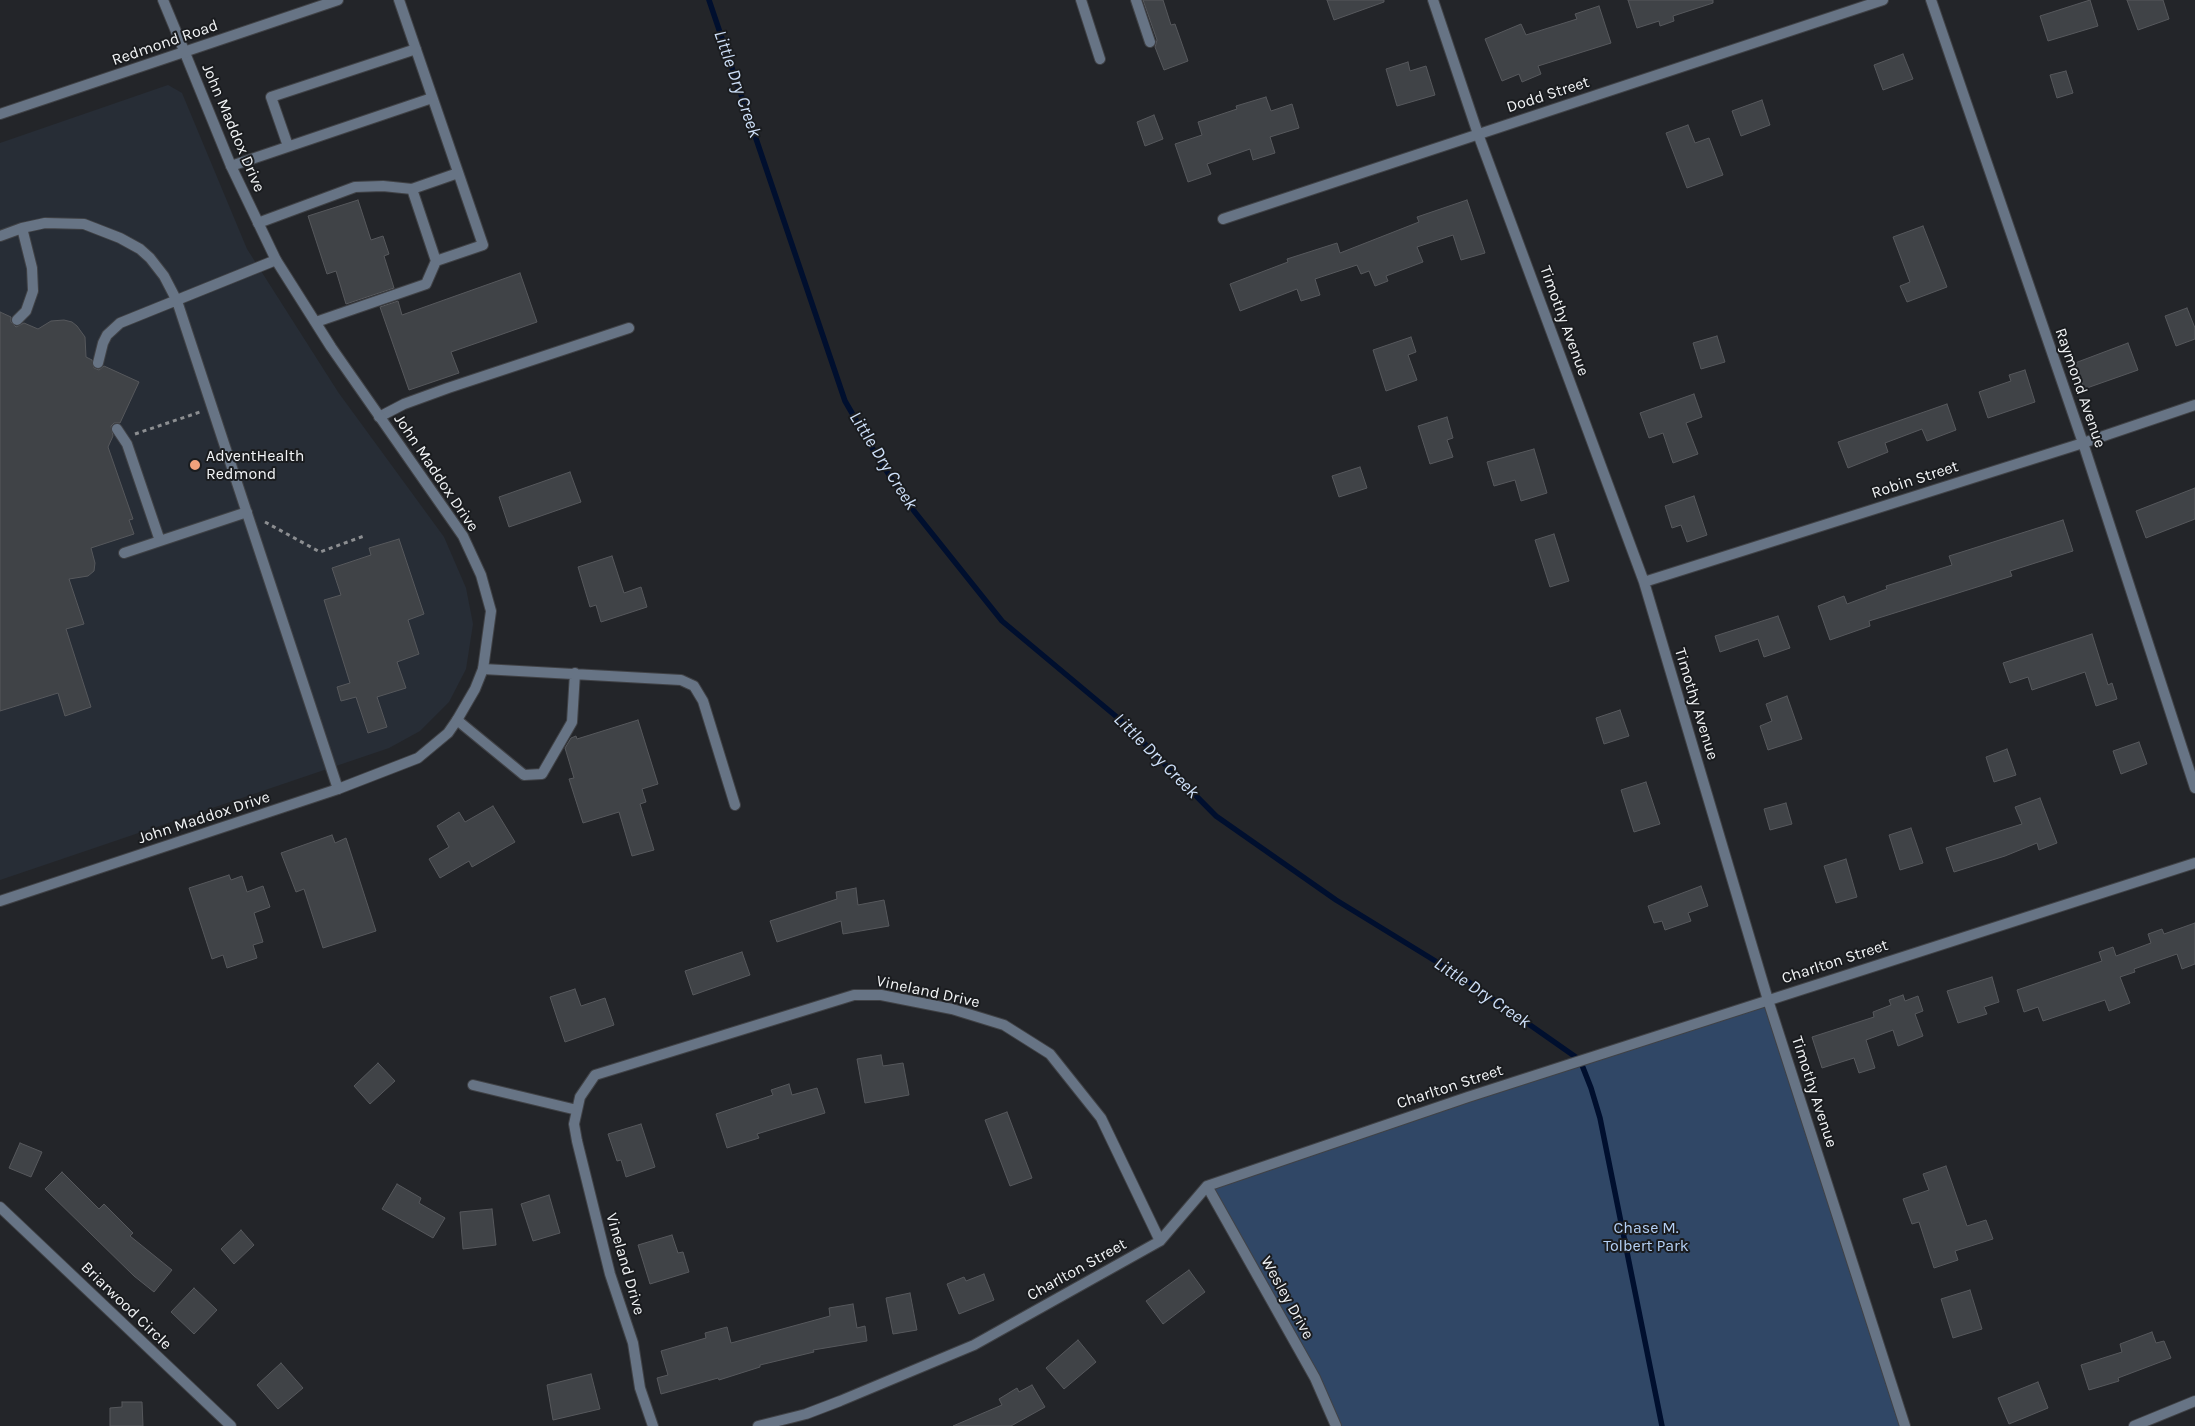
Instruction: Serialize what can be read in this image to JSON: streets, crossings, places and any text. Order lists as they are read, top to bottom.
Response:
{
  "streets": {
    "street": [
      "Redmond Road",
      "Dodd Street",
      "John Maddox Drive",
      "Timothy Avenue",
      "Raymond Avenue",
      "Robin Street",
      "Charlton Street",
      "Vineland Drive",
      "Wesley Drive",
      "Briarwood Circle"
    ]
  },
  "crossings": [
    ["Redmond Road", "John Maddox Drive"],
    ["Dodd Street", "Timothy Avenue"],
    ["Timothy Avenue", "Robin Street"],
    ["Timothy Avenue", "Charlton Street"],
    ["Raymond Avenue", "Robin Street"],
    ["Charlton Street", "Vineland Drive"],
    ["Charlton Street", "Wesley Drive"]
  ],
  "water": ["Little Dry Creek"],
  "parks": ["Chase M. Tolbert Park"],
  "places": ["AdventHealth Redmond"]
}
